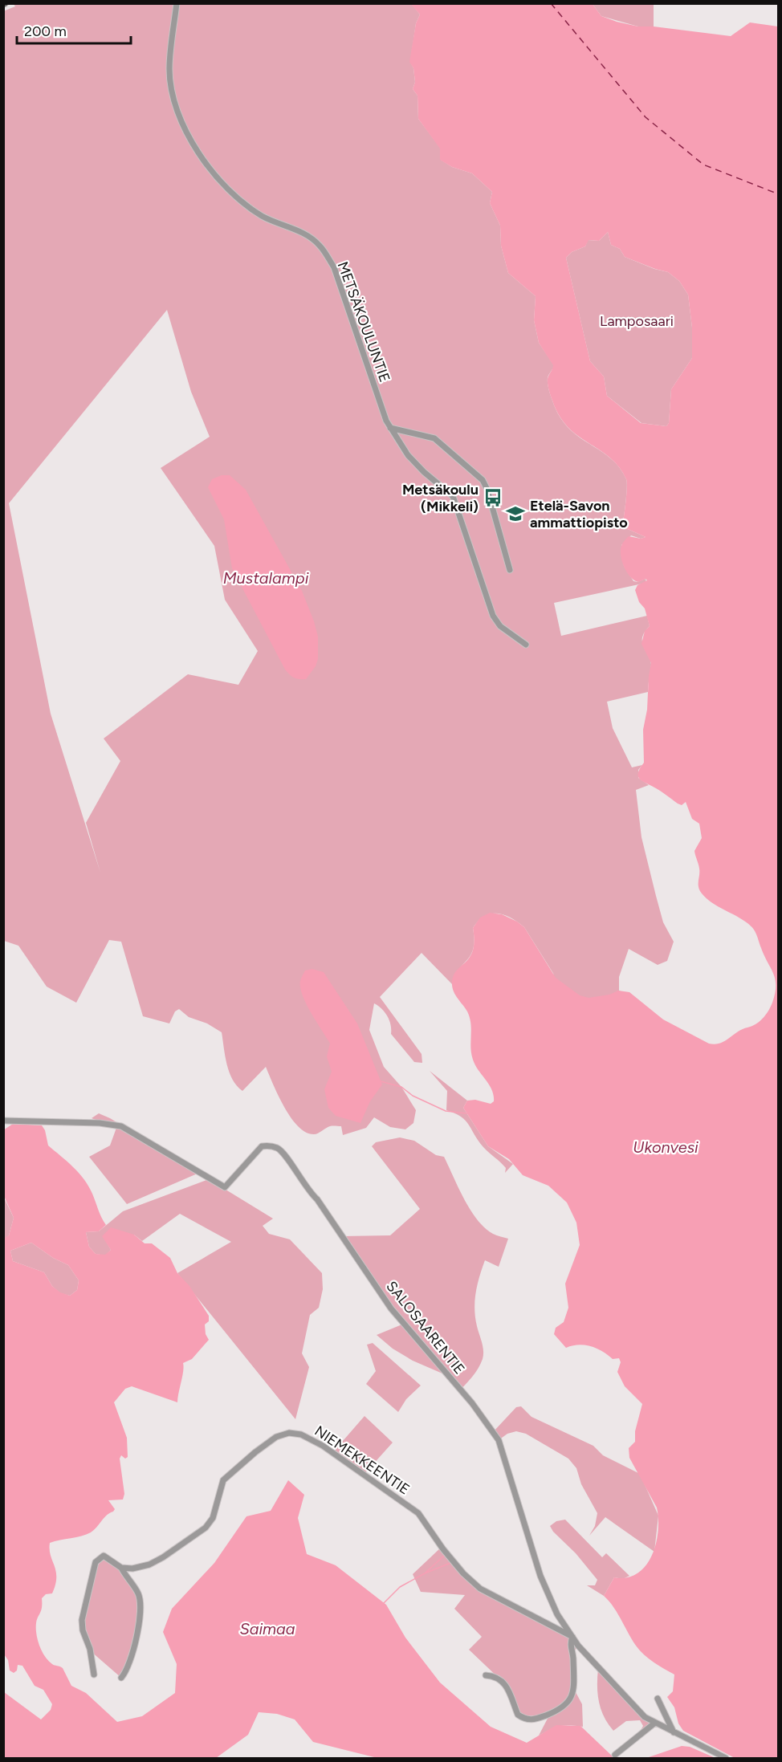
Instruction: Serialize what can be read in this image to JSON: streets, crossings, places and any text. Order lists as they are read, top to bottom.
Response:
{
  "streets": {
    "street": ["METSÄKOULUNTIE", "SALOSAARENTIE", "NIEMEKKEENTIE"]
  },
  "crossings": [
    ["SALOSAARENTIE", "NIEMEKKEENTIE"]
  ],
  "water": ["Mustalampi", "Ukonvesi", "Saimaa"],
  "parks": ["Lamposaari"],
  "places": {
    "bus stop": ["Metsäkoulu (Mikkeli)"],
    "school or university": ["Etelä-Savon ammattiopisto"]
  },
  "scale_bar": "200 m"
}
